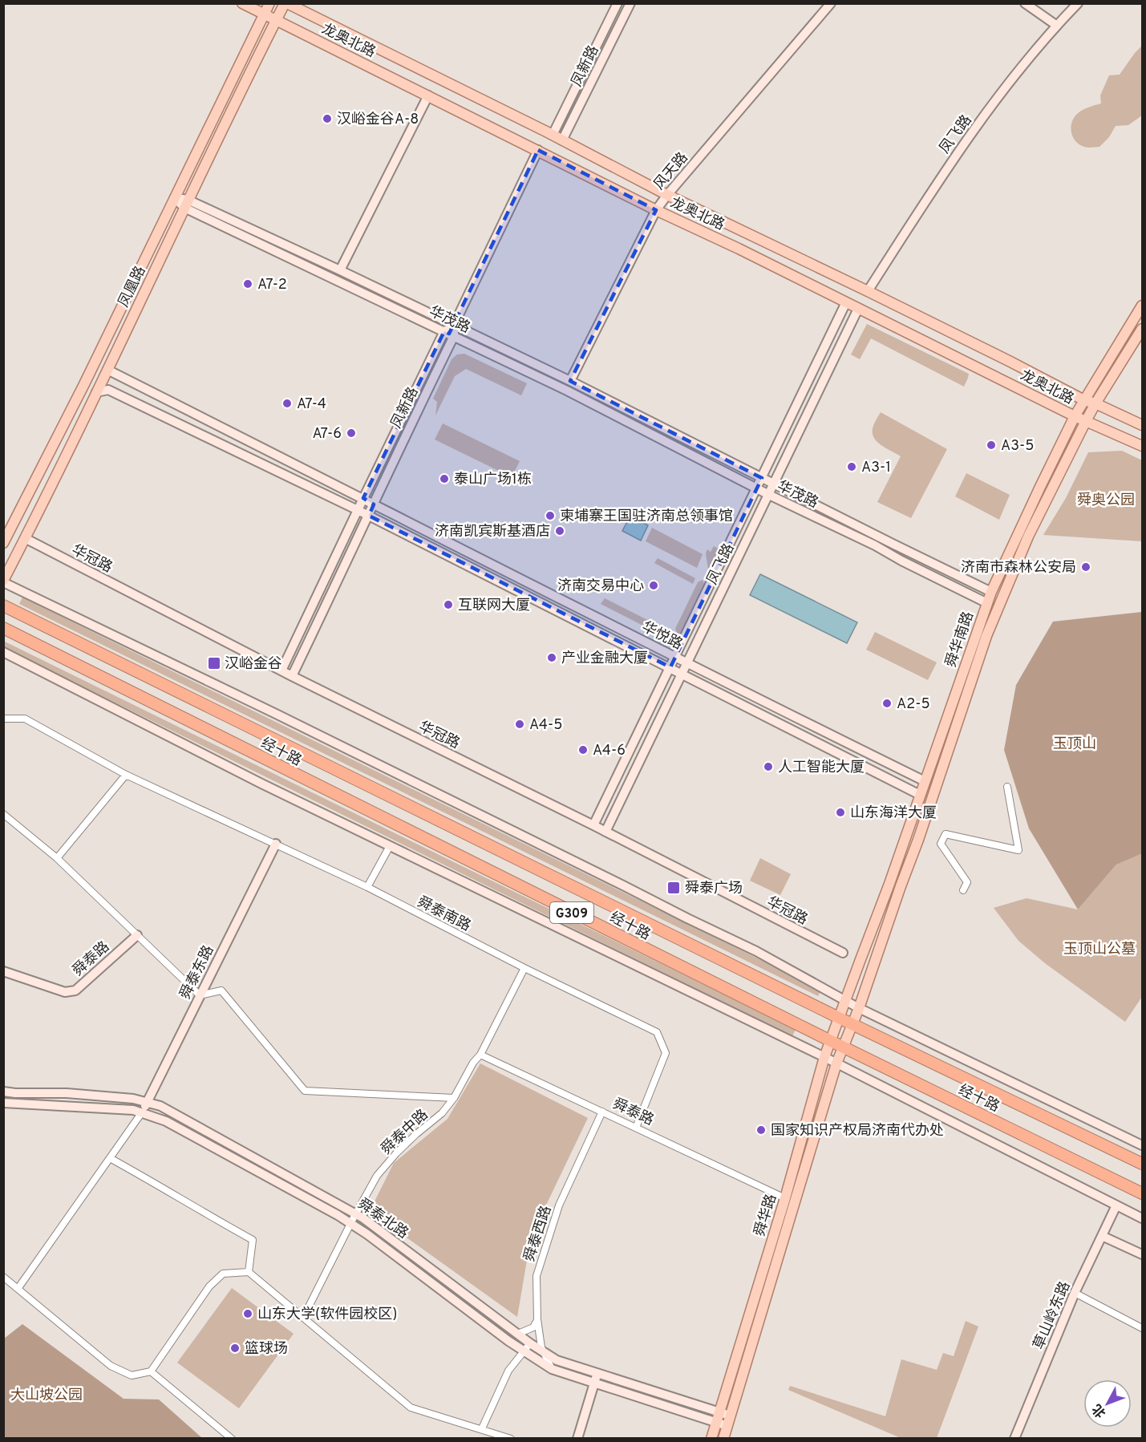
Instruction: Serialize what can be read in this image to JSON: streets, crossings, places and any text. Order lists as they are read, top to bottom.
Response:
{
  "streets": {
    "highway": ["经十路", "G309"],
    "main road": [
      "龙奥北路",
      "凤凰路",
      "舜华南路",
      "舜华路"
    ],
    "street": [
      "凤新路",
      "凤飞路",
      "风天路",
      "华茂路",
      "华冠路",
      "华悦路",
      "舜泰南路",
      "舜泰路",
      "舜泰东路",
      "舜泰中路",
      "舜泰北路",
      "舜泰西路",
      "草山岭东路"
    ]
  },
  "crossings": [
    ["龙奥北路", "凤新路"],
    ["龙奥北路", "凤飞路"],
    ["龙奥北路", "风天路"],
    ["龙奥北路", "凤凰路"],
    ["龙奥北路", "舜华南路"],
    ["凤新路", "华茂路"],
    ["凤新路", "华冠路"],
    ["凤新路", "华悦路"],
    ["凤飞路", "华茂路"],
    ["凤飞路", "华冠路"],
    ["凤飞路", "华悦路"],
    ["风天路", "华茂路"],
    ["凤凰路", "华茂路"],
    ["凤凰路", "华冠路"],
    ["凤凰路", "华悦路"],
    ["华茂路", "舜华南路"],
    ["华悦路", "舜华南路"],
    ["舜华南路", "经十路"],
    ["舜华南路", "舜华路"],
    ["经十路", "舜华路"],
    ["舜泰南路", "舜泰路"],
    ["舜泰南路", "舜泰东路"],
    ["舜泰路", "舜泰中路"],
    ["舜泰路", "舜华路"],
    ["舜泰路", "舜泰西路"],
    ["舜泰东路", "舜泰北路"],
    ["舜泰中路", "舜泰北路"],
    ["舜华路", "舜泰北路"],
    ["舜泰北路", "舜泰西路"]
  ],
  "parks": [
    "舜奥公园",
    "玉顶山",
    "玉顶山公墓",
    "大山坡公园"
  ],
  "places": {
    "other": [
      "汉峪金谷A-8",
      "A7-2",
      "A7-4",
      "A7-6",
      "A3-5",
      "A3-1",
      "泰山广场1栋",
      "柬埔寨王国驻济南总领事馆",
      "济南凯宾斯基酒店",
      "济南市森林公安局",
      "济南交易中心",
      "互联网大厦",
      "产业金融大厦",
      "A2-5",
      "A4-5",
      "A4-6",
      "人工智能大厦",
      "山东海洋大厦",
      "国家知识产权局济南代办处",
      "山东大学(软件园校区)",
      "篮球场"
    ],
    "transit": ["汉峪金谷", "舜泰广场"]
  },
  "north": "bottom left"
}
